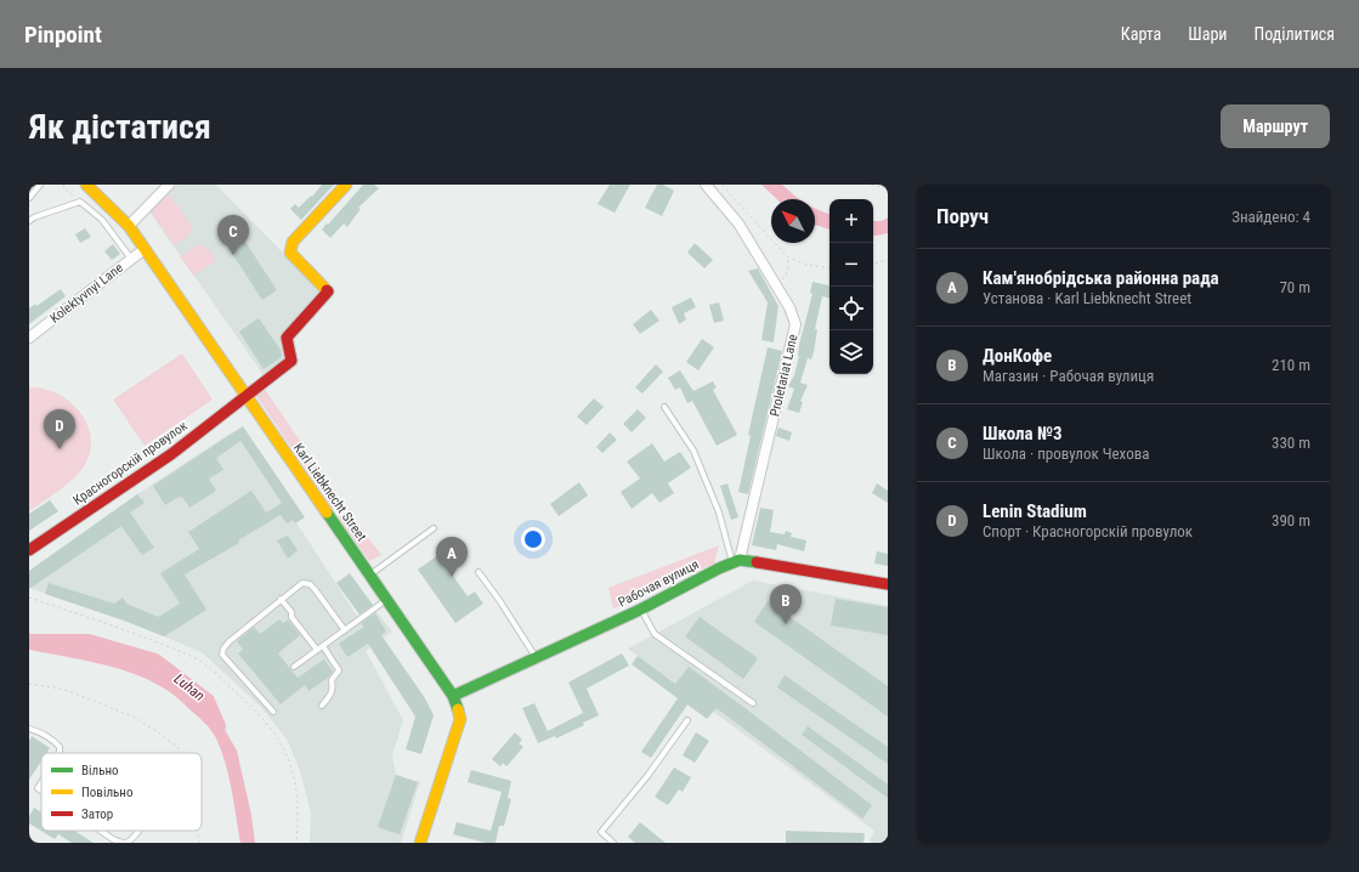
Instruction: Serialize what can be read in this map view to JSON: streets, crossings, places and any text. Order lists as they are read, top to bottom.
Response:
{
  "streets": {
    "street": [
      "Kolektyvnyi Lane",
      "Proletariat Lane",
      "Красногорскій провулок",
      "Karl Liebknecht Street",
      "Рабочая вулиця"
    ]
  },
  "crossings": [
    ["Kolektyvnyi Lane", "Karl Liebknecht Street"],
    ["Proletariat Lane", "Рабочая вулиця"],
    ["Красногорскій провулок", "Karl Liebknecht Street"],
    ["Karl Liebknecht Street", "Рабочая вулиця"]
  ],
  "water": ["Luhan"],
  "legend": ["Вільно", "Повільно", "Затор"],
  "north": "top left",
  "page": {
    "header": "Pinpoint",
    "nav": ["Карта", "Шари", "Поділитися"],
    "buttons": "Маршрут",
    "title": "Як дістатися",
    "heading": ["Поруч", "Знайдено: 4"],
    "map_buttons": ["+", "−"],
    "pins": [
      "C",
      "D",
      "A",
      "B"
    ],
    "list": [
      {
        "mark": "A",
        "name": "Кам'янобрідська районна рада",
        "note": "Установа · Karl Liebknecht Street",
        "value": "70 m"
      },
      {
        "mark": "B",
        "name": "ДонКофе",
        "note": "Магазин · Рабочая вулиця",
        "value": "210 m"
      },
      {
        "mark": "C",
        "name": "Школа №3",
        "note": "Школа · провулок Чехова",
        "value": "330 m"
      },
      {
        "mark": "D",
        "name": "Lenin Stadium",
        "note": "Спорт · Красногорскій провулок",
        "value": "390 m"
      }
    ]
  }
}
